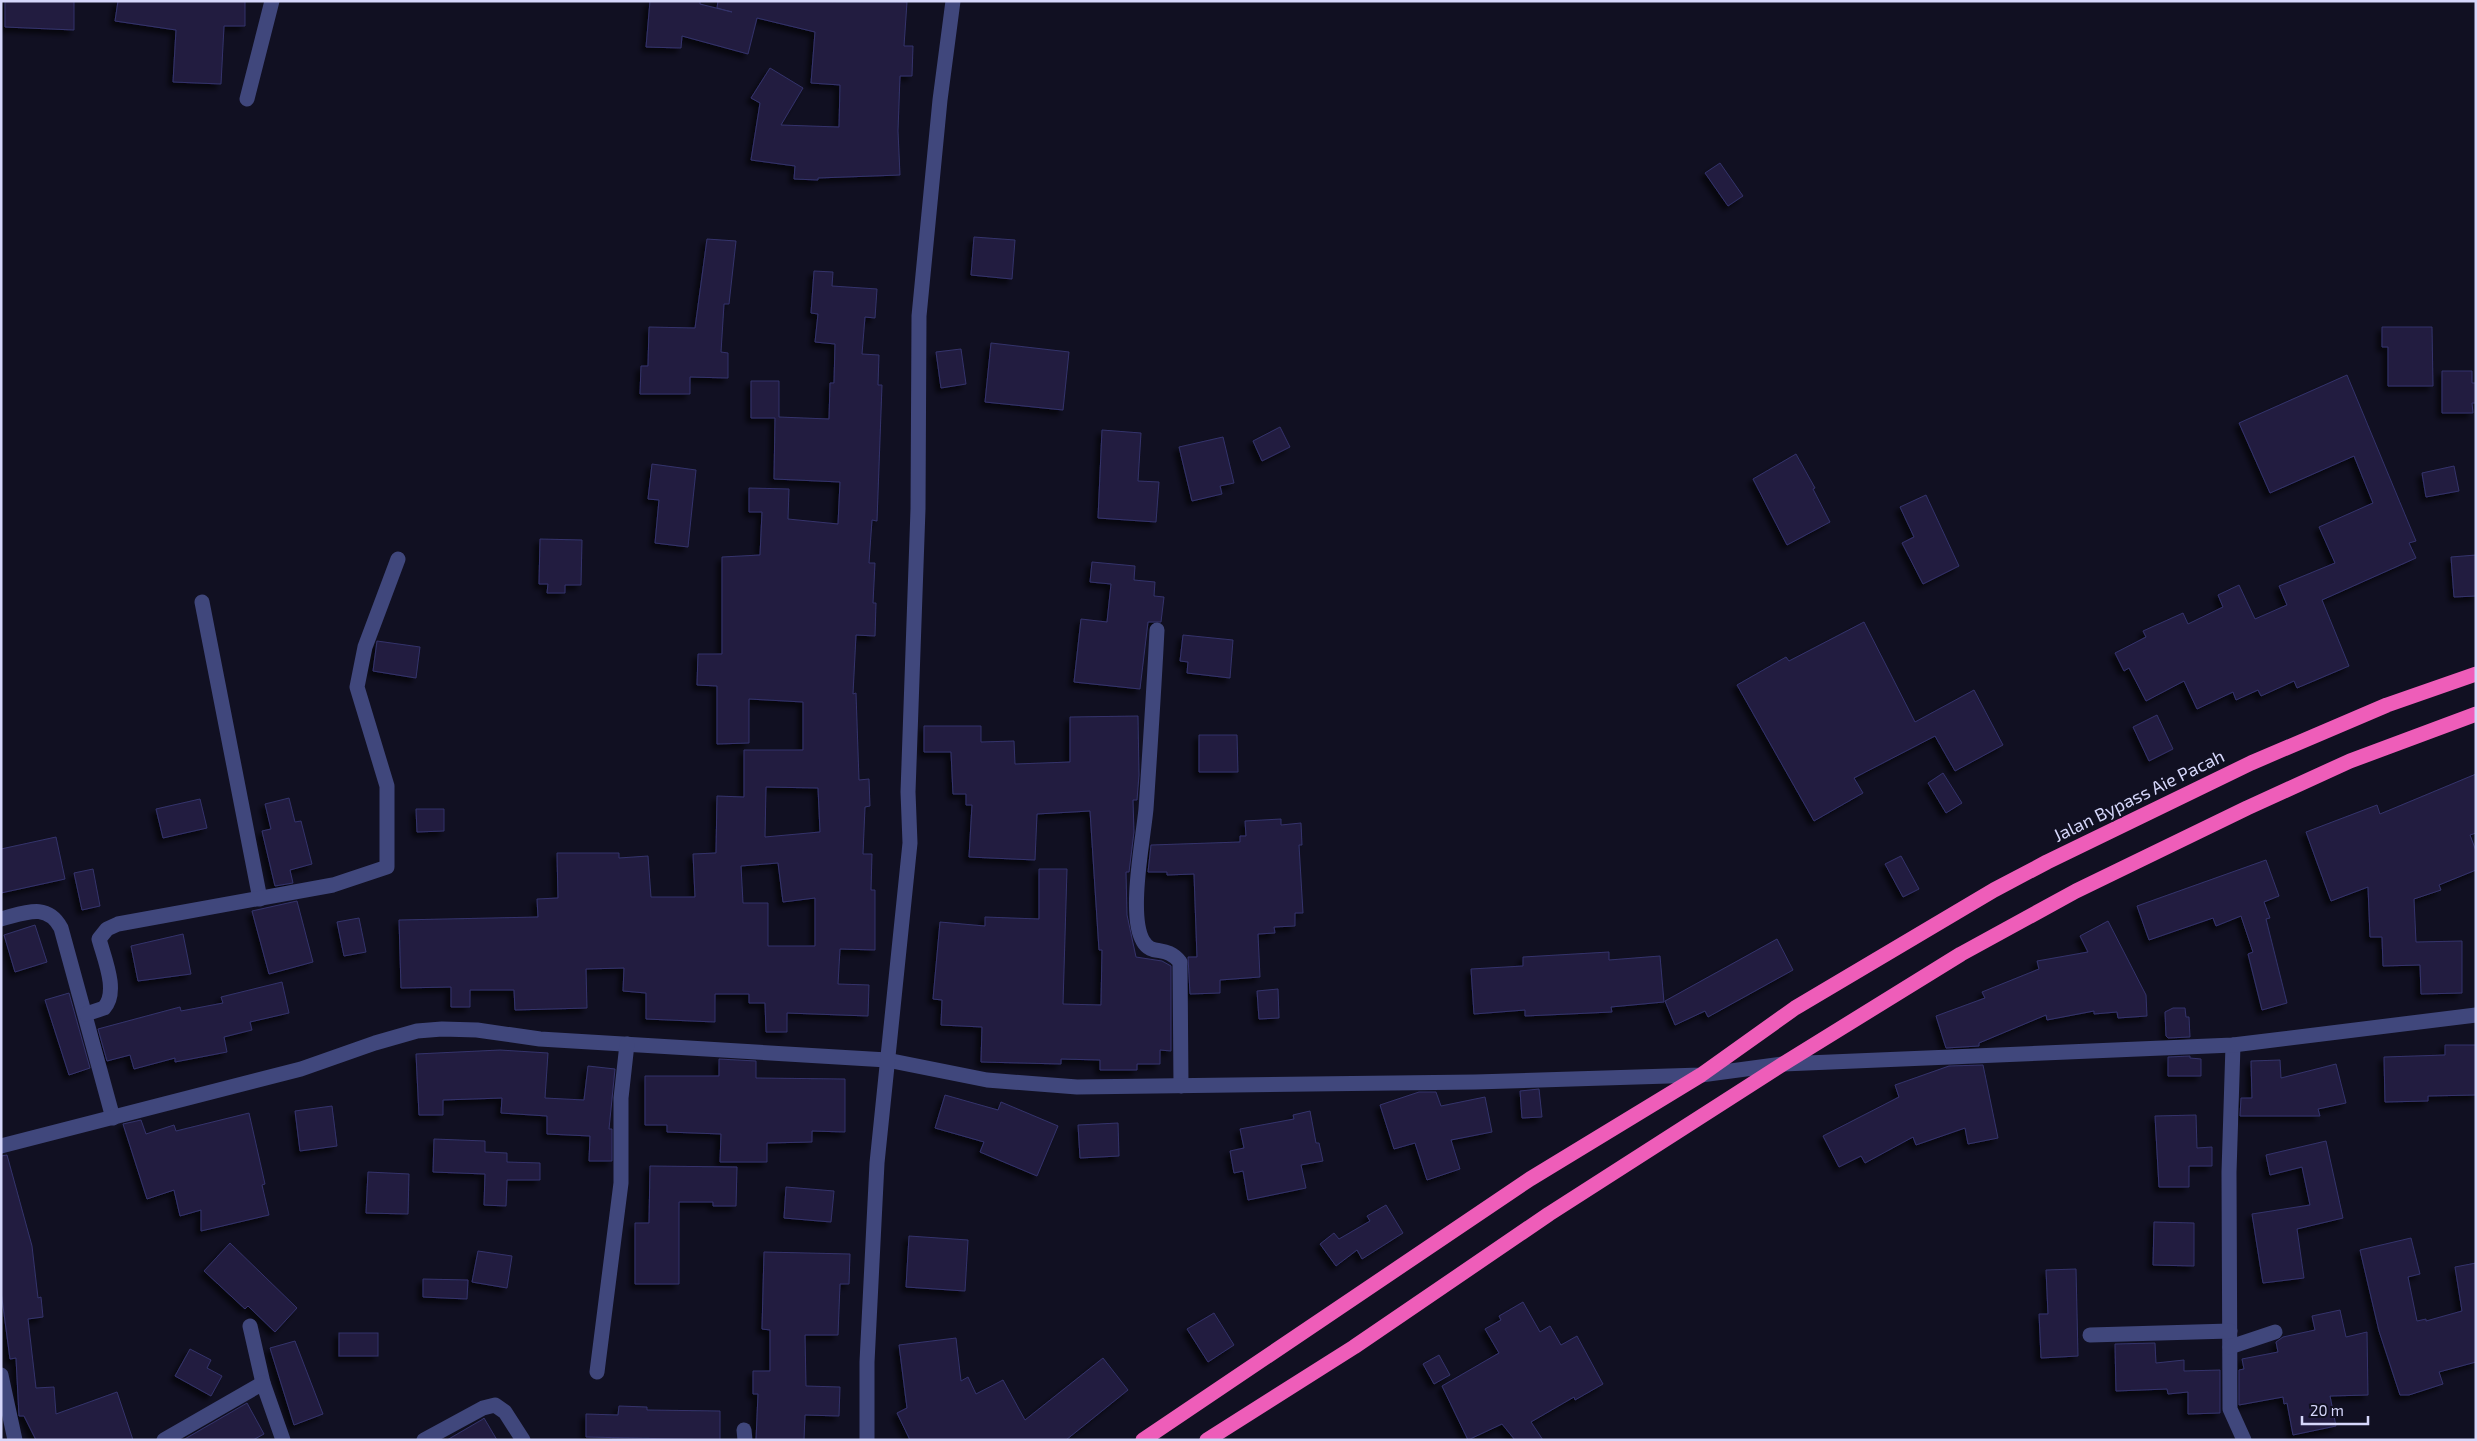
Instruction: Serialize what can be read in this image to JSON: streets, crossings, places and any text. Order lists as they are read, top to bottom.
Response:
{
  "streets": {
    "highway": ["Jalan Bypass Aie Pacah"]
  },
  "scale_bar": "20 m"
}
